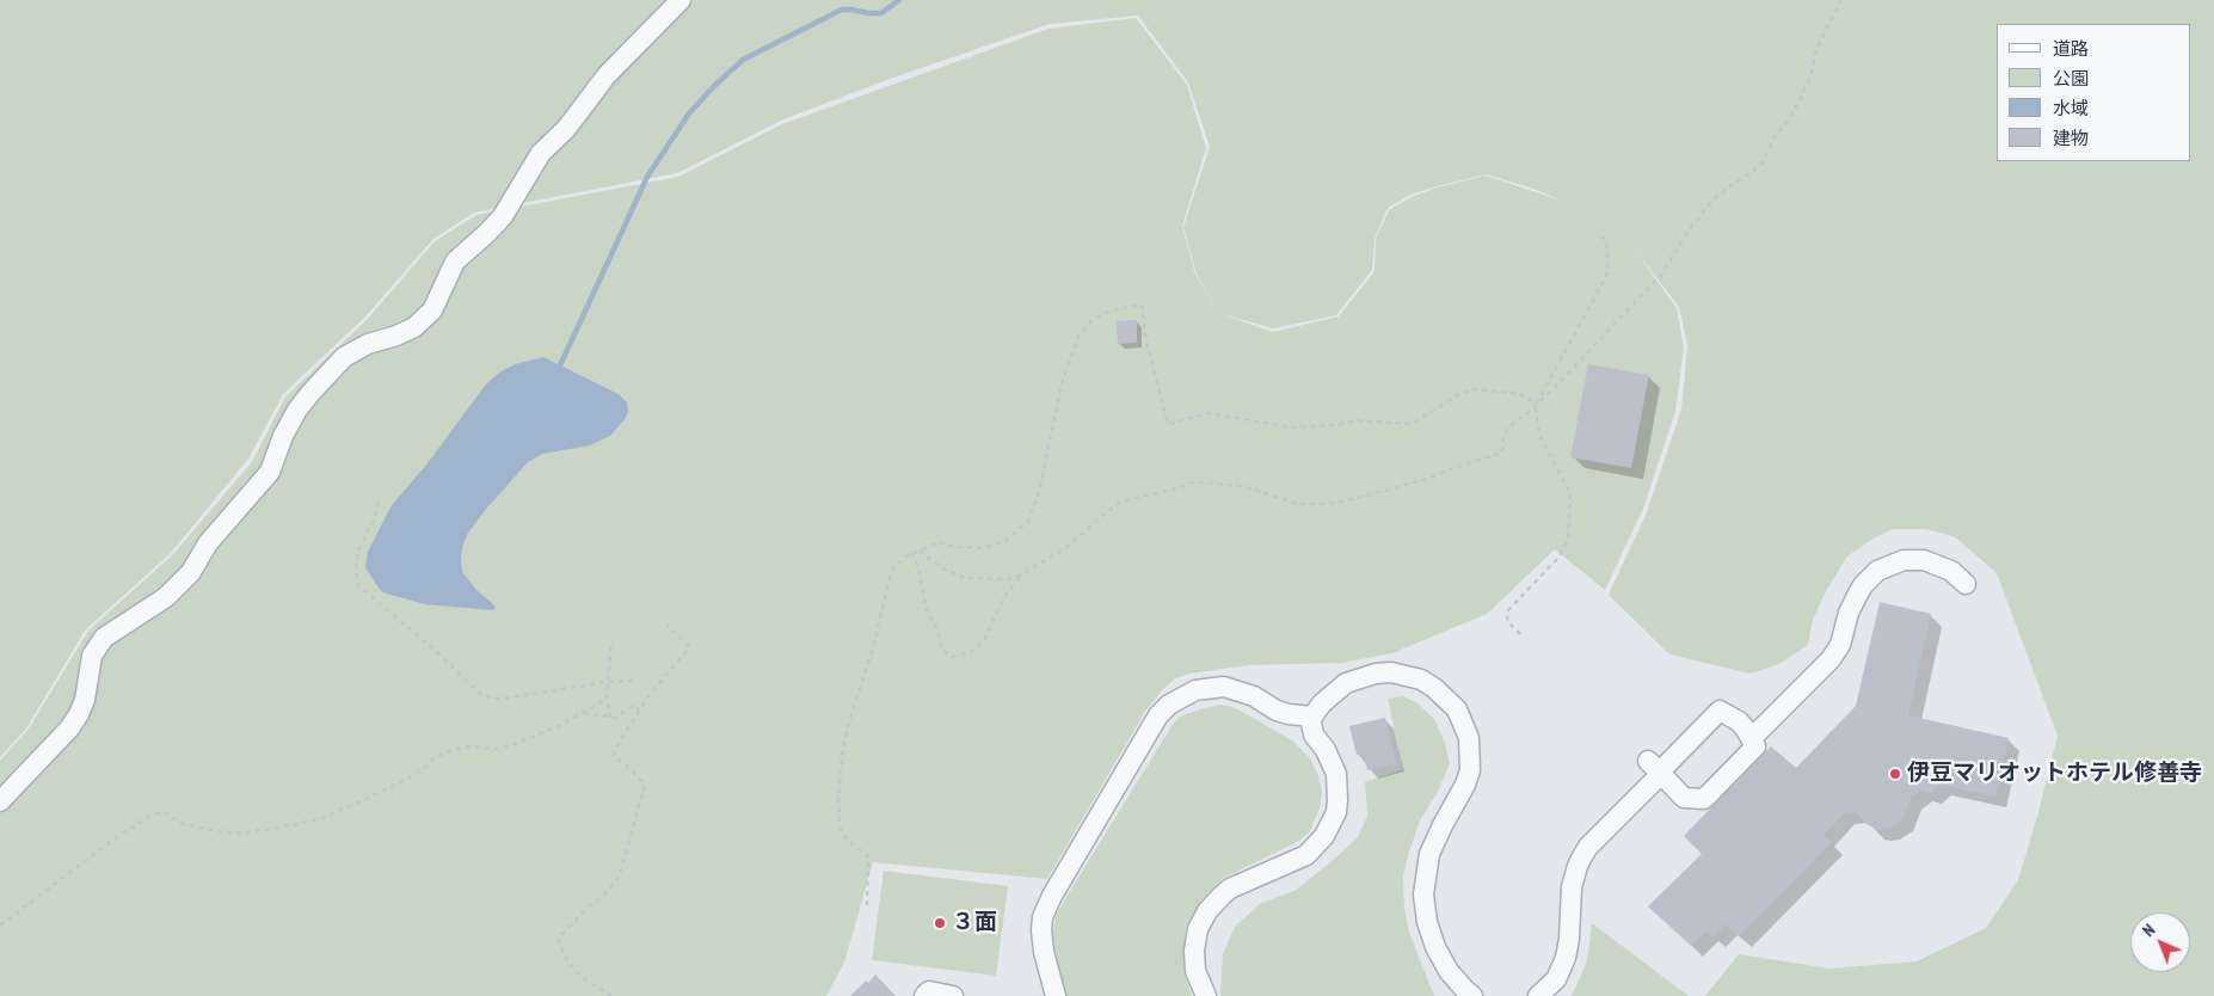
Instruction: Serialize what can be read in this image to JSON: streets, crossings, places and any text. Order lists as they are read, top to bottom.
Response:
{
  "places": ["伊豆マリオットホテル修善寺", "３面"],
  "legend": [
    "道路",
    "公園",
    "水域",
    "建物"
  ],
  "north": "top left"
}
